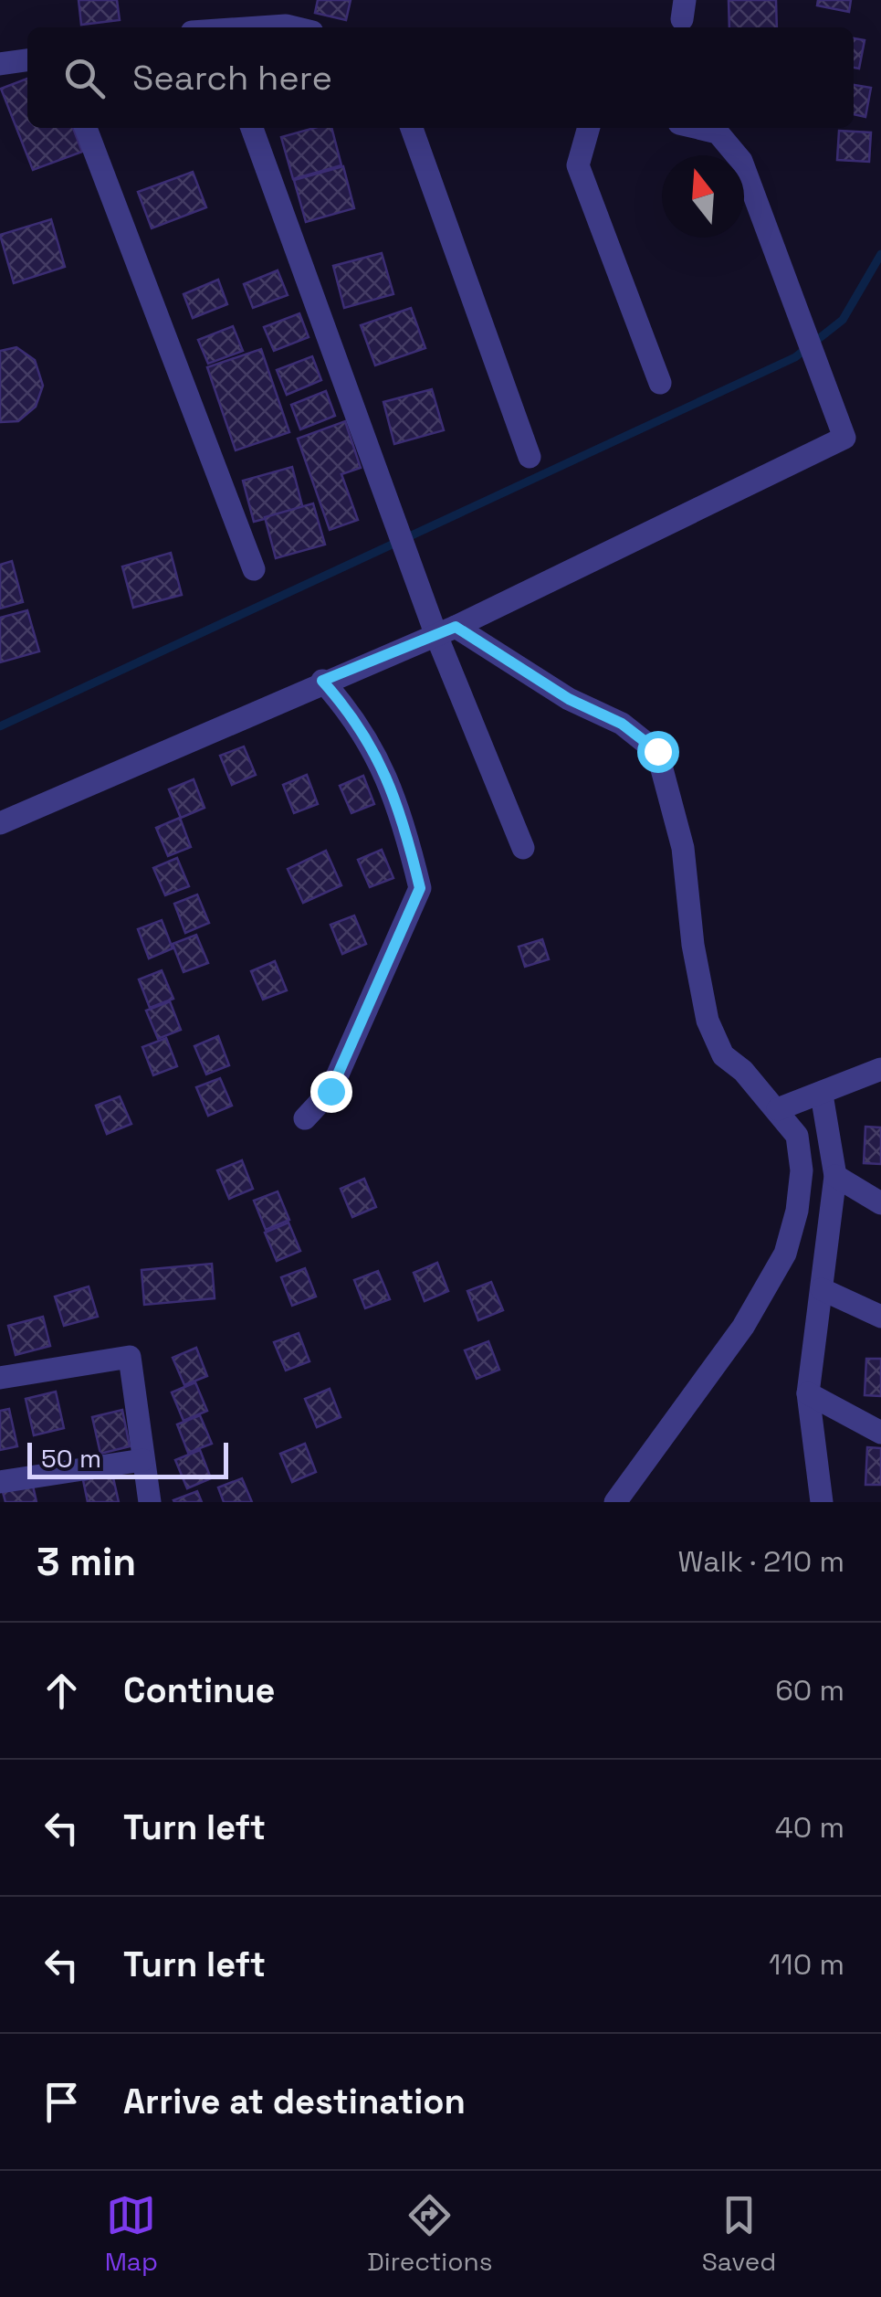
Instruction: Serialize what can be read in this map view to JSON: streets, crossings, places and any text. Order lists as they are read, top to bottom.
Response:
{
  "scale_bar": "50 m",
  "north": "top",
  "page": {
    "search": "Search here",
    "scale": "50 m",
    "heading": ["3 min", "Walk · 210 m"],
    "list": [
      ["Continue", "60 m"],
      ["Turn left", "40 m"],
      ["Turn left", "110 m"],
      "Arrive at destination"
    ],
    "nav": ["Map", "Directions", "Saved"]
  }
}
